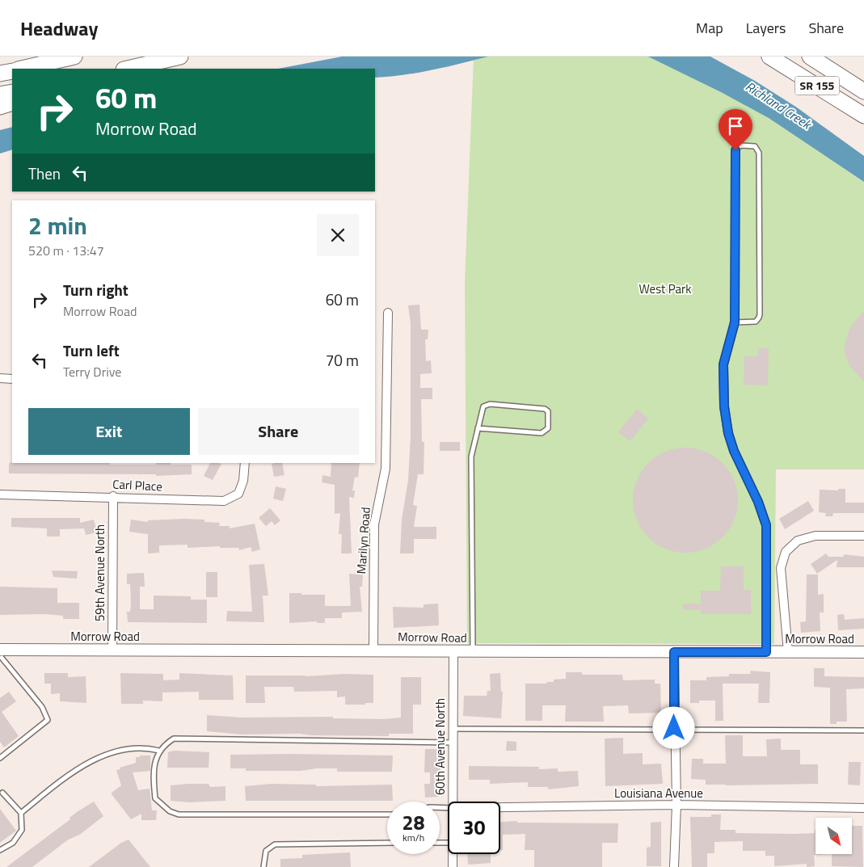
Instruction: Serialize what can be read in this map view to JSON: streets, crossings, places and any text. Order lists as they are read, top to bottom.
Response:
{
  "streets": {
    "highway": ["SR 155"],
    "street": [
      "Carl Place",
      "Marilyn Road",
      "59th Avenue North",
      "Morrow Road",
      "60th Avenue North",
      "Louisiana Avenue"
    ]
  },
  "crossings": [
    ["Carl Place", "59th Avenue North"],
    ["Marilyn Road", "Morrow Road"],
    ["59th Avenue North", "Morrow Road"],
    ["Morrow Road", "60th Avenue North"]
  ],
  "water": ["Richland Creek"],
  "parks": ["West Park"],
  "north": "bottom right",
  "page": {
    "header": "Headway",
    "nav": ["Map", "Layers", "Share"],
    "turn": ["60 m", "Morrow Road"],
    "then": "Then",
    "heading": ["2 min", "520 m · 13:47"],
    "list": [
      {
        "name": "Turn right",
        "note": "Morrow Road",
        "value": "60 m"
      },
      {
        "name": "Turn left",
        "note": "Terry Drive",
        "value": "70 m"
      }
    ],
    "buttons": ["Exit", "Share"],
    "speed": "28 km/h",
    "limit": "30"
  }
}
